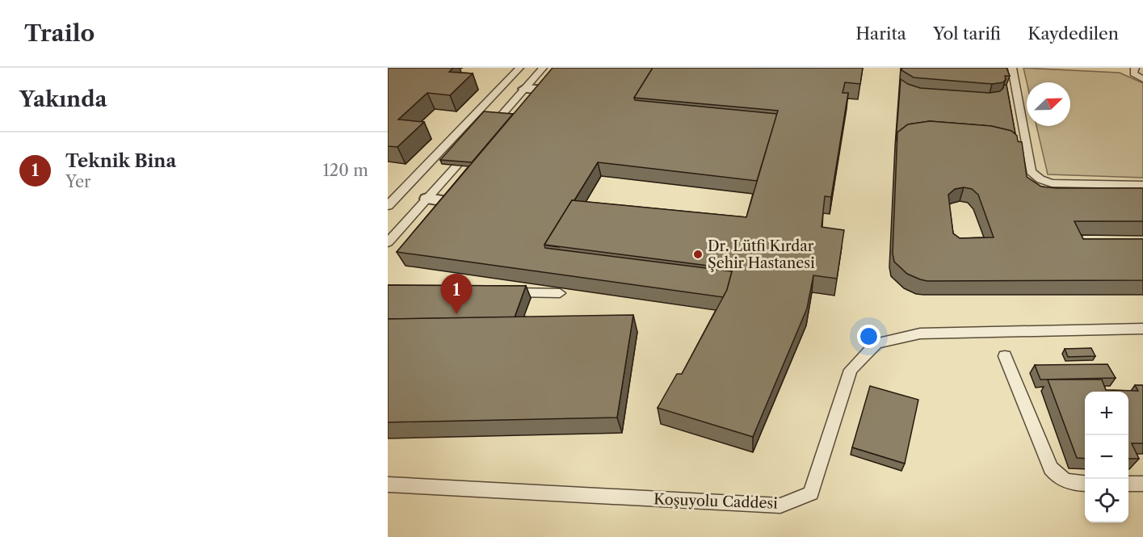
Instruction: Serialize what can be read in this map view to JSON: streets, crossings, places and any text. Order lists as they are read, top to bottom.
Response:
{
  "streets": {
    "lane": ["Koşuyolu Caddesi"]
  },
  "places": ["Dr. Lütfi Kırdar Şehir Hastanesi"],
  "north": "top right",
  "page": {
    "header": "Trailo",
    "nav": ["Harita", "Yol tarifi", "Kaydedilen"],
    "heading": "Yakında",
    "list": [
      {
        "mark": "1",
        "name": "Teknik Bina",
        "note": "Yer",
        "value": "120 m"
      }
    ],
    "pins": "1",
    "map_buttons": ["+", "−"]
  }
}
